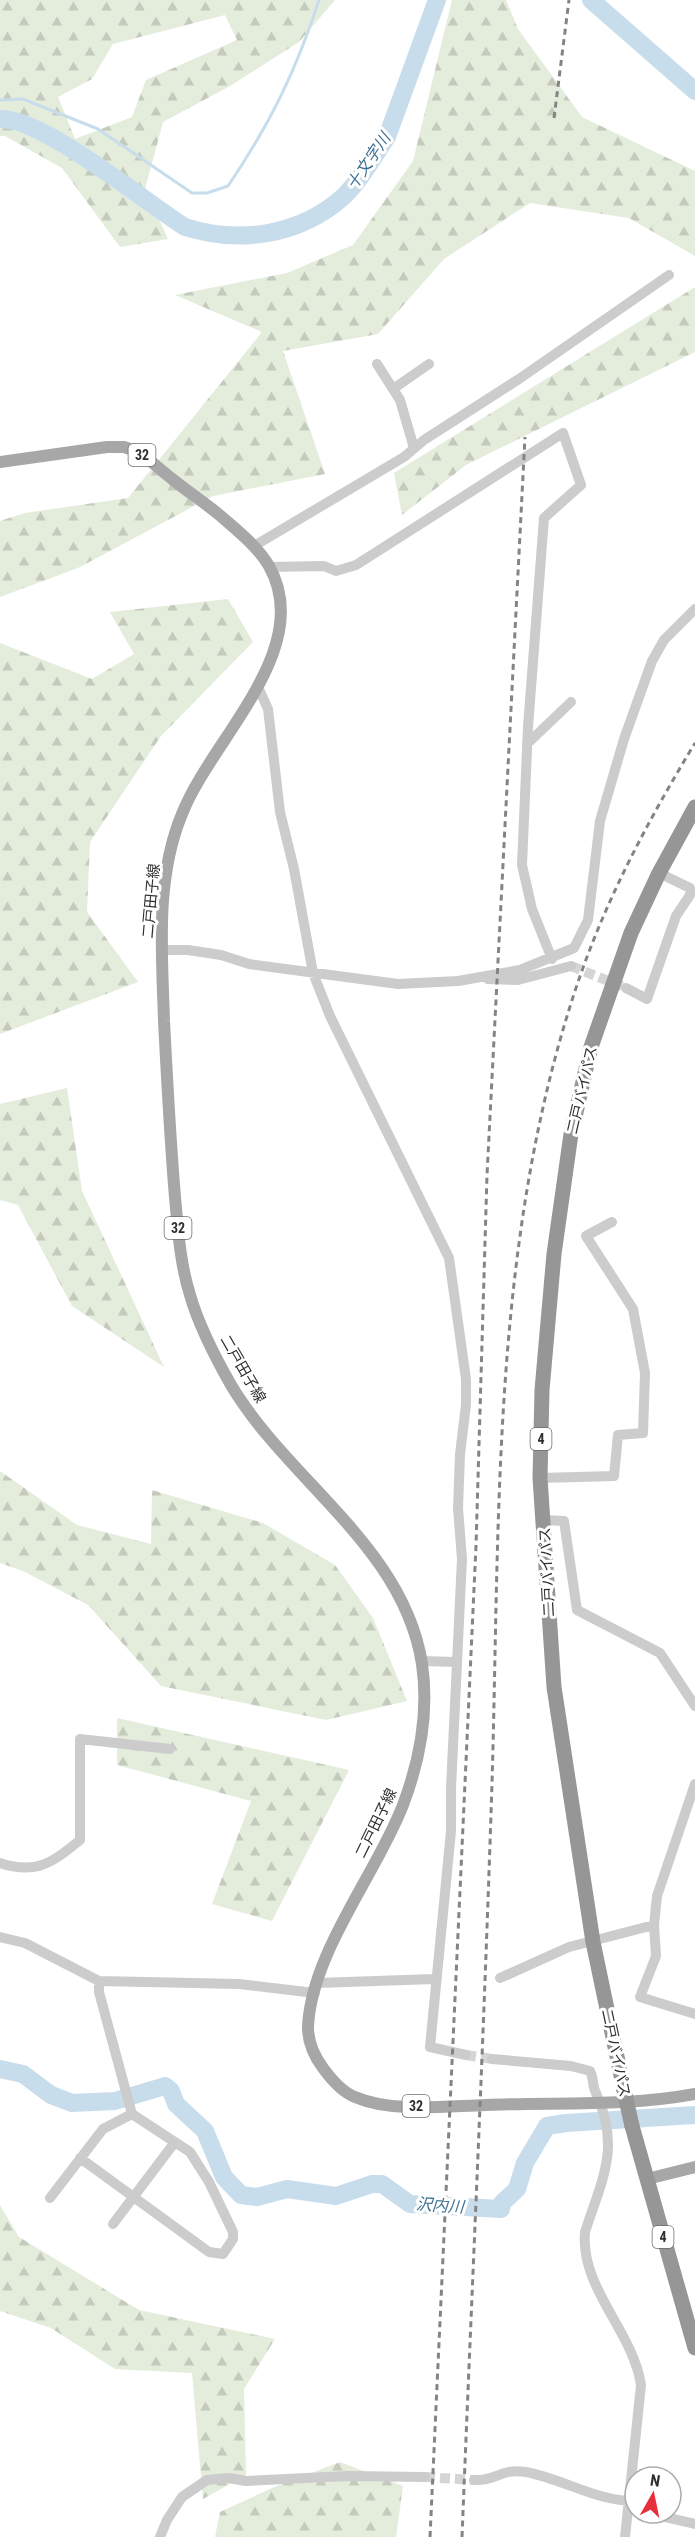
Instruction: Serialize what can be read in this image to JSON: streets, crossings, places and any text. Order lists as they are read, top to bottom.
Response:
{
  "streets": {
    "highway": ["二戸バイパス", "4"],
    "main road": ["32", "二戸田子線"]
  },
  "water": ["十文字川", "沢内川"],
  "north": "top"
}
